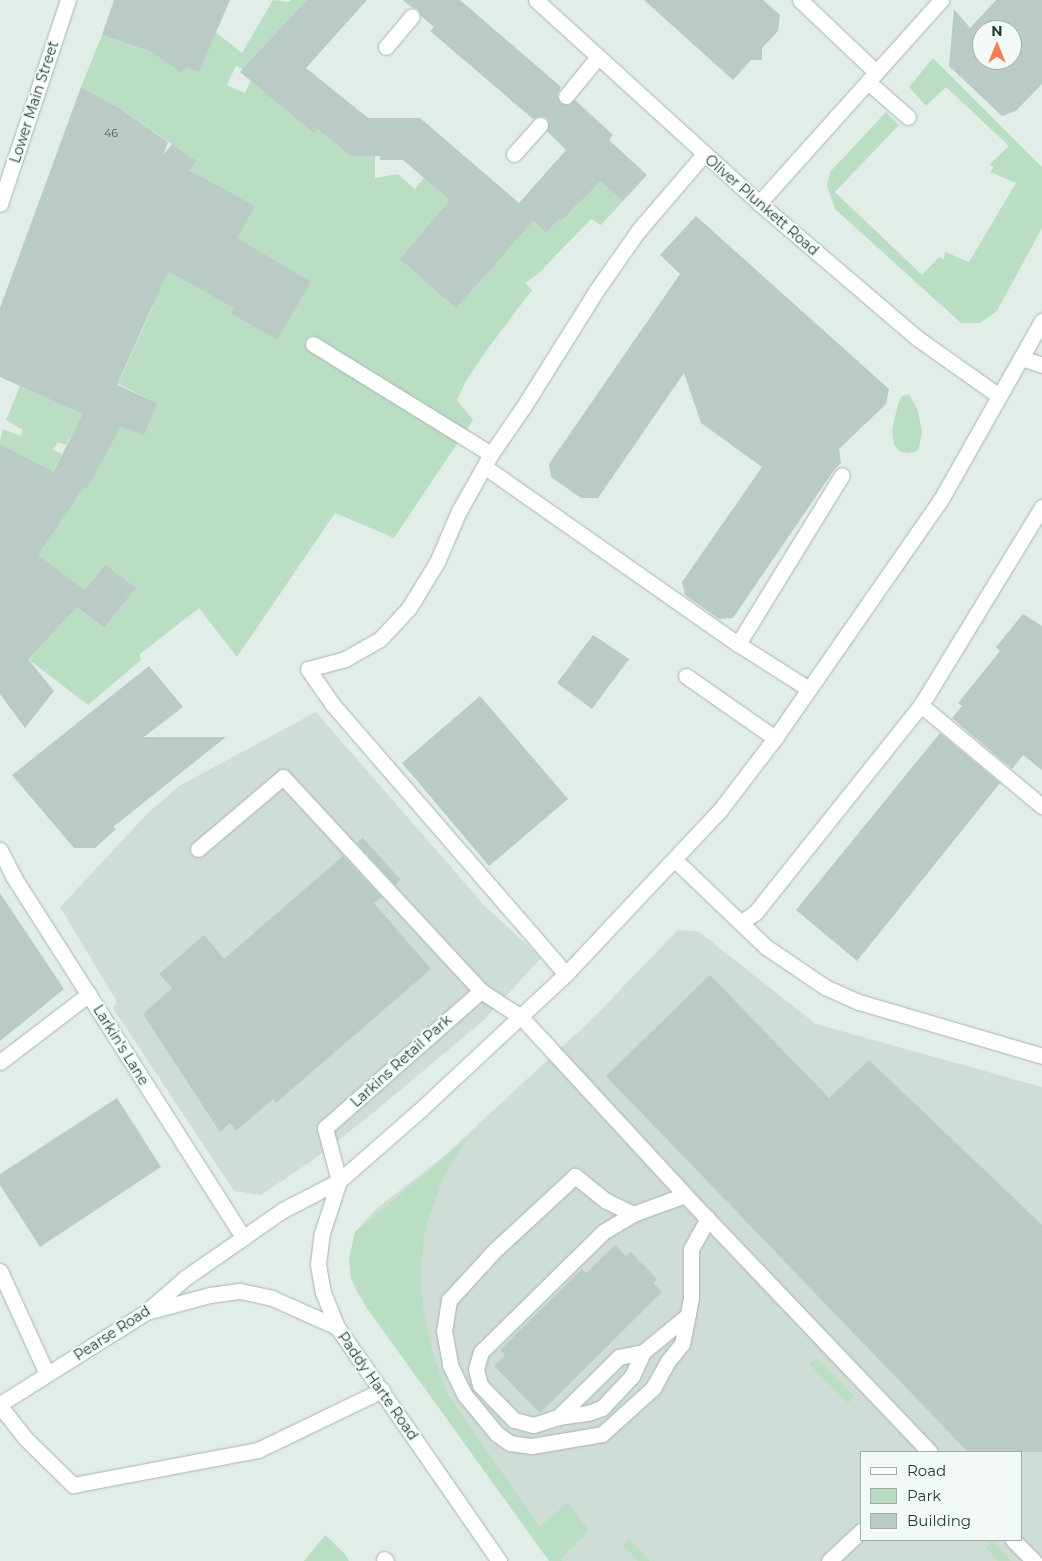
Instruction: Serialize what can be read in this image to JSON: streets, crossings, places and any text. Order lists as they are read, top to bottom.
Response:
{
  "streets": {
    "main road": [
      "Lower Main Street",
      "Oliver Plunkett Road",
      "Larkin's Lane",
      "Larkins Retail Park",
      "Pearse Road",
      "Paddy Harte Road"
    ]
  },
  "crossings": [
    ["Oliver Plunkett Road", "Pearse Road"],
    ["Larkin's Lane", "Pearse Road"],
    ["Larkins Retail Park", "Pearse Road"],
    ["Pearse Road", "Paddy Harte Road"]
  ],
  "house_numbers": ["46"],
  "legend": ["Road", "Park", "Building"],
  "north": "top"
}
